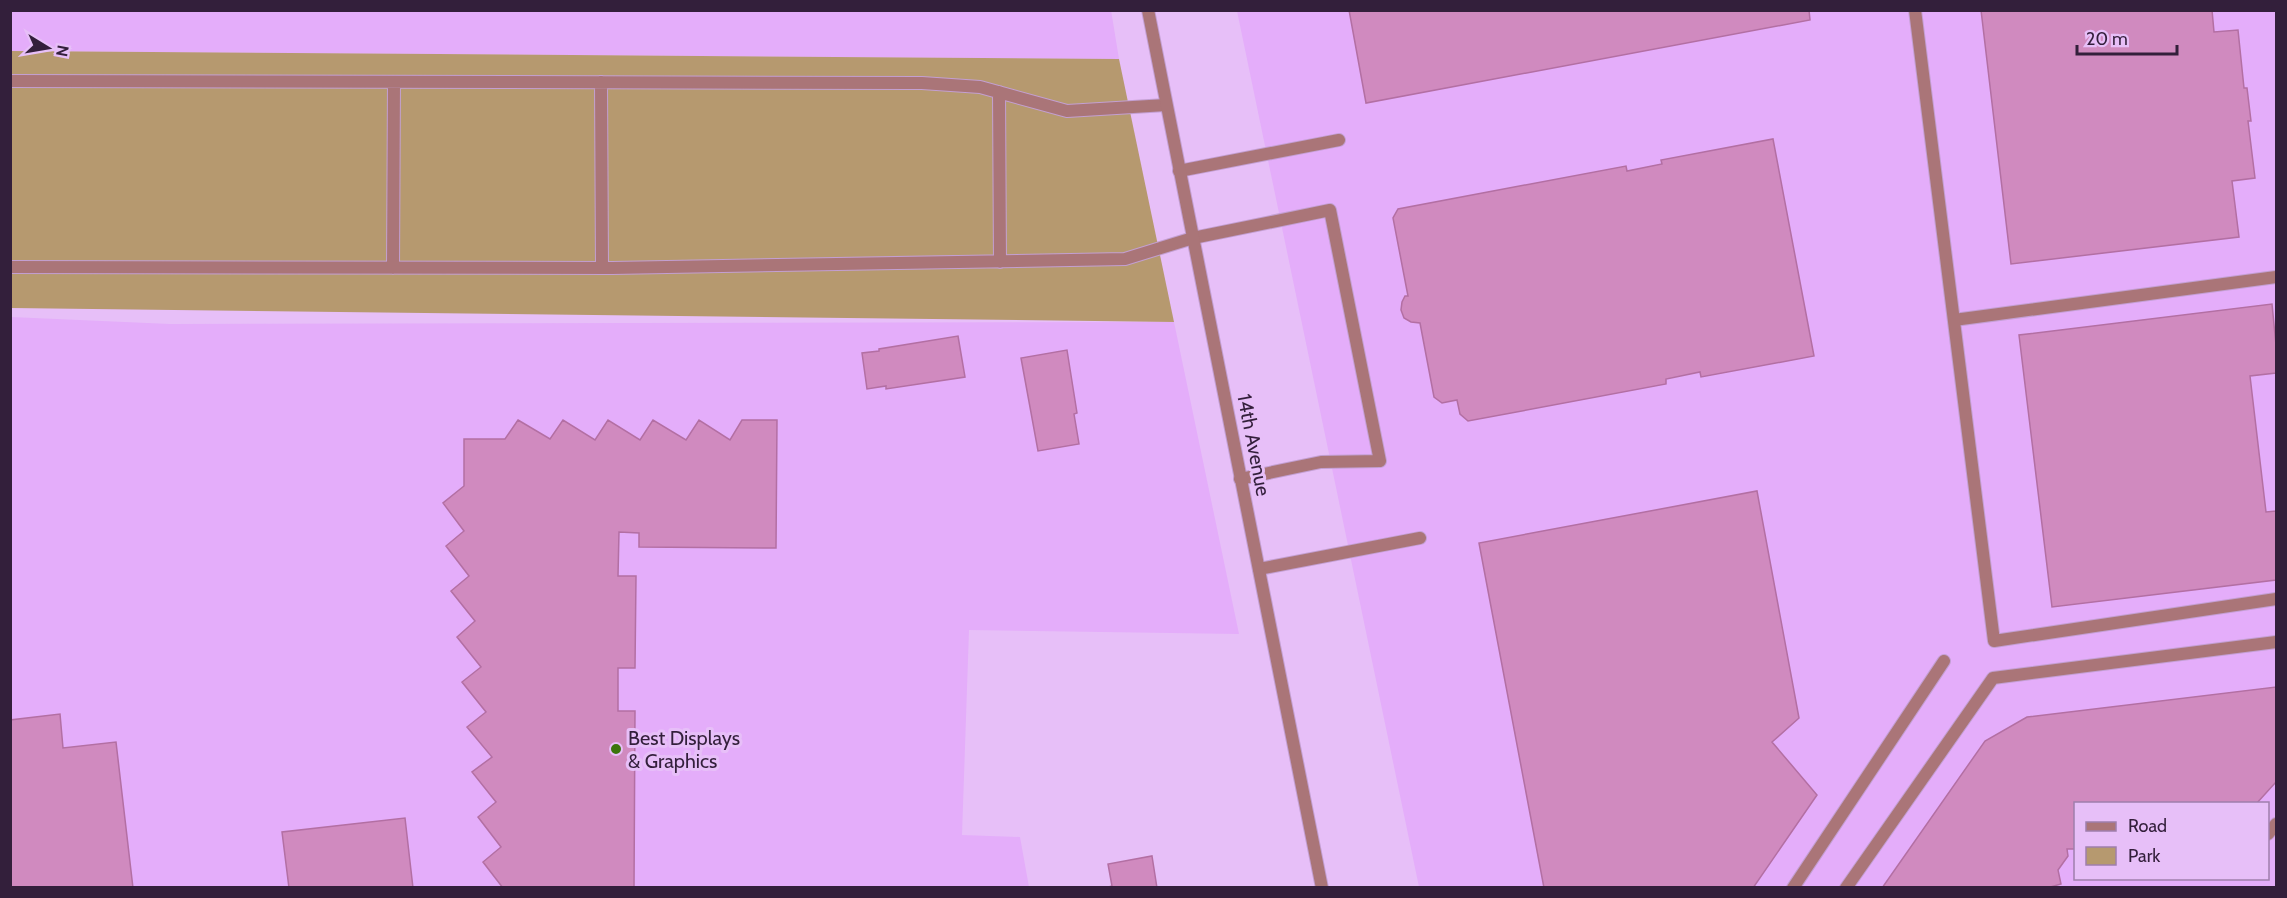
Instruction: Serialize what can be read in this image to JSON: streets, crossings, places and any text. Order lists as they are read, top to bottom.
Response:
{
  "streets": {
    "street": ["14th Avenue"]
  },
  "places": ["Best Displays & Graphics"],
  "legend": ["Road", "Park"],
  "scale_bar": "20 m",
  "north": "right"
}
